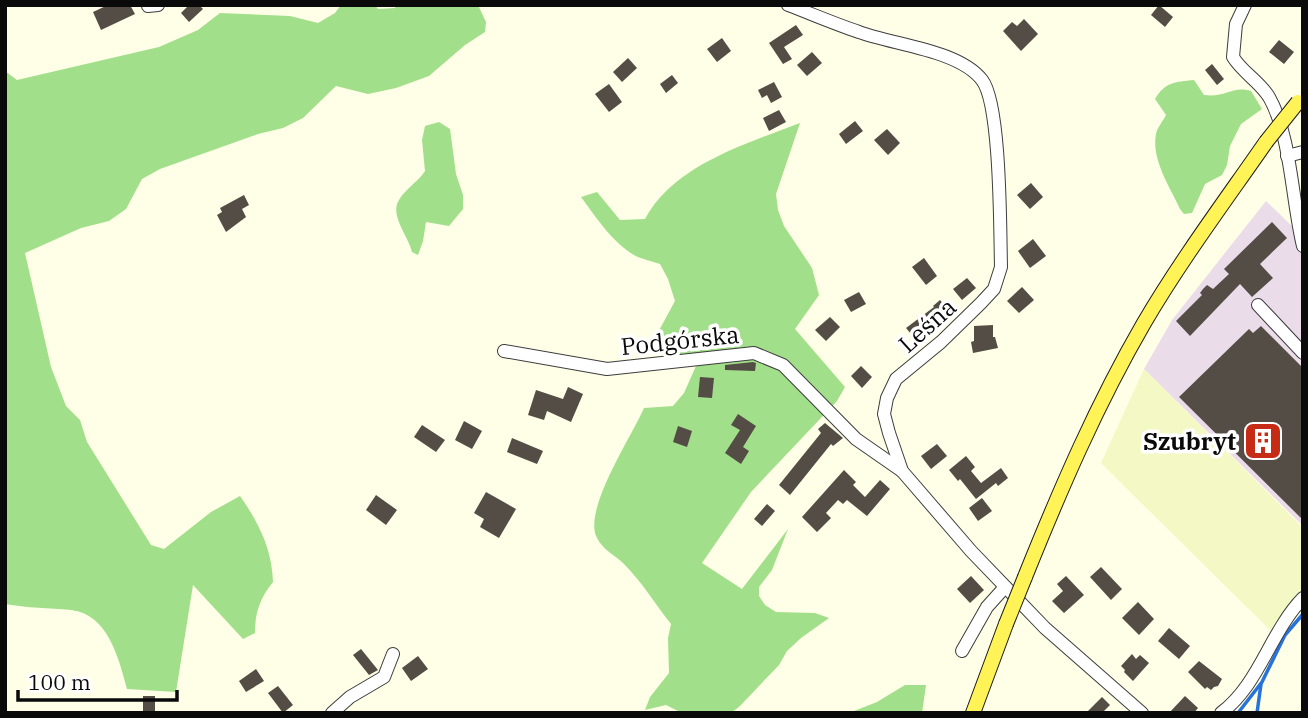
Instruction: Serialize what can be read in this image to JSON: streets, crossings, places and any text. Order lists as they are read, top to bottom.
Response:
{
  "streets": {
    "street": ["Leśna", "Podgórska"]
  },
  "crossings": [
    ["Leśna", "Podgórska"]
  ],
  "places": {
    "building": ["Szubryt"]
  },
  "scale_bar": "100 m"
}
